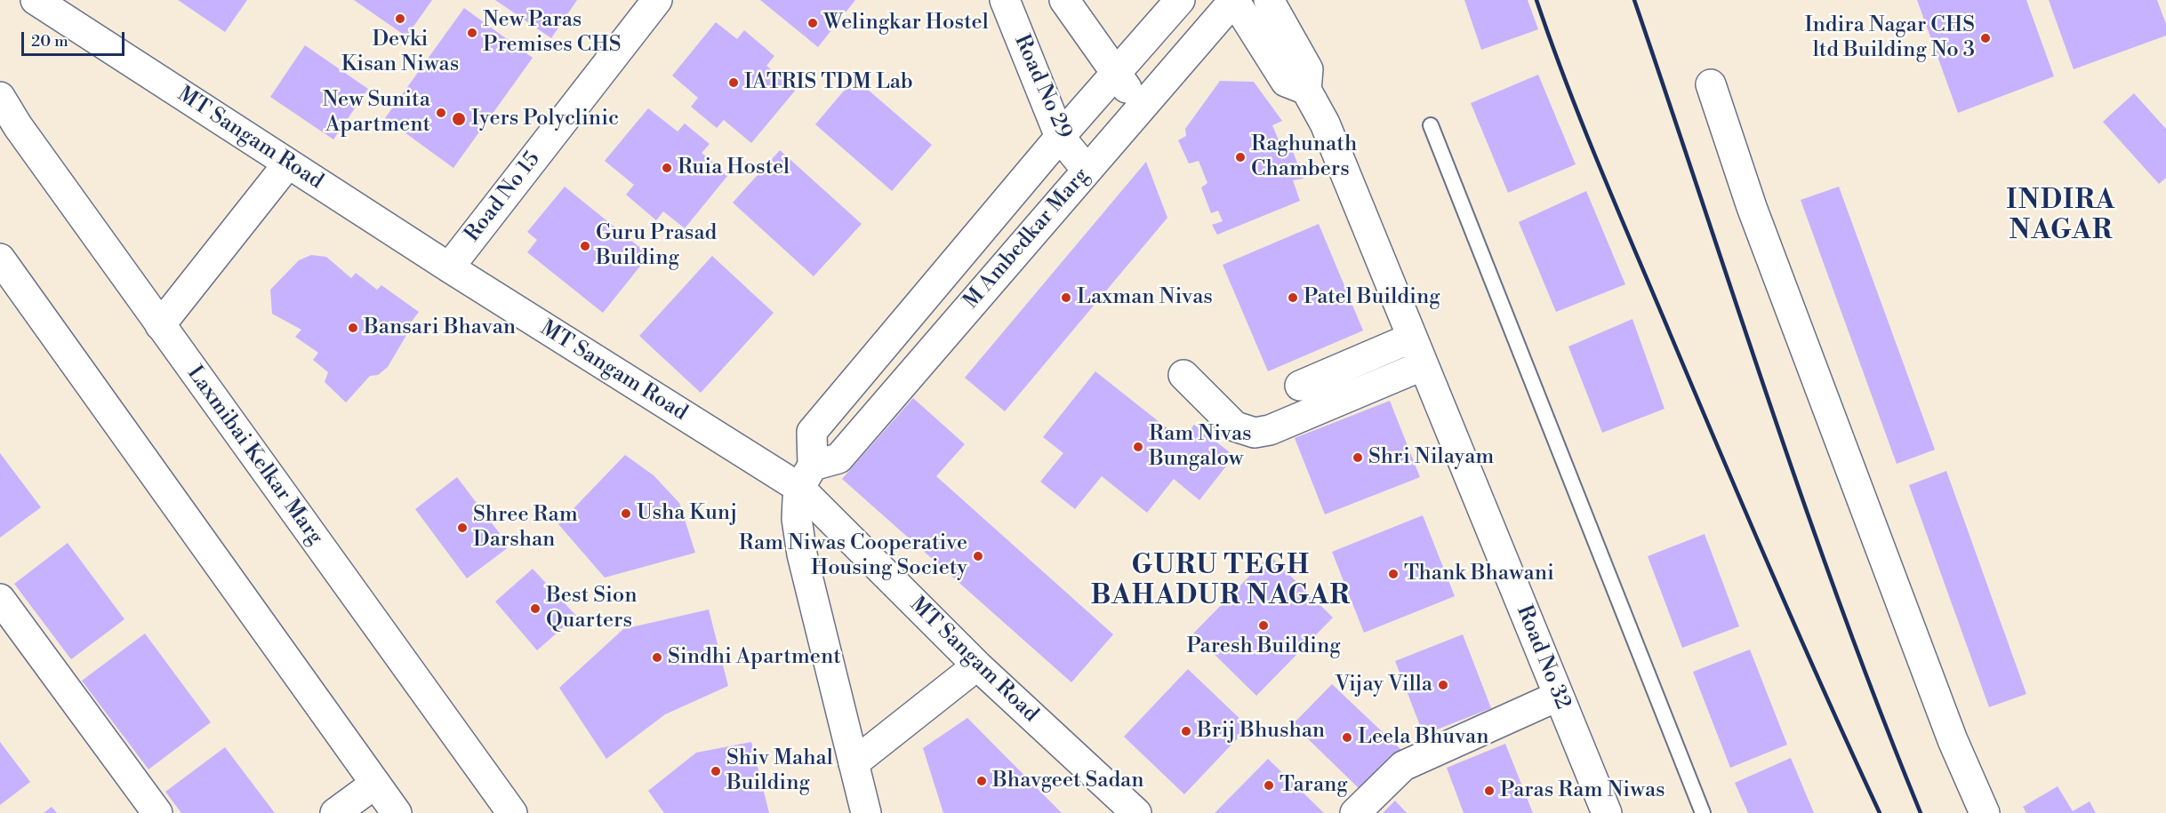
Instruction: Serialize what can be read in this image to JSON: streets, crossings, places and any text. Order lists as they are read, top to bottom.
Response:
{
  "streets": {
    "main road": [
      "Road No 29",
      "MT Sangam Road",
      "Road No 15",
      "M Ambedkar Marg",
      "Laxmibai Kelkar Marg",
      "Road No 32"
    ]
  },
  "crossings": [
    ["Road No 29", "M Ambedkar Marg"],
    ["MT Sangam Road", "Road No 15"],
    ["MT Sangam Road", "M Ambedkar Marg"]
  ],
  "districts": ["INDIRA NAGAR", "GURU TEGH BAHADUR NAGAR"],
  "places": [
    "Devki Kisan Niwas",
    "Welingkar Hostel",
    "New Paras Premises CHS",
    "Indira Nagar CHS ltd Building No 3",
    "IATRIS TDM Lab",
    "New Sunita Apartment",
    "Iyers Polyclinic",
    "Raghunath Chambers",
    "Ruia Hostel",
    "Guru Prasad Building",
    "Laxman Nivas",
    "Patel Building",
    "Bansari Bhavan",
    "Ram Nivas Bungalow",
    "Shri Nilayam",
    "Usha Kunj",
    "Shree Ram Darshan",
    "Ram Niwas Cooperative Housing Society",
    "Thank Bhawani",
    "Best Sion Quarters",
    "Paresh Building",
    "Sindhi Apartment",
    "Vijay Villa",
    "Brij Bhushan",
    "Leela Bhuvan",
    "Shiv Mahal Building",
    "Bhavgeet Sadan",
    "Tarang",
    "Paras Ram Niwas"
  ],
  "scale_bar": "20 m"
}
